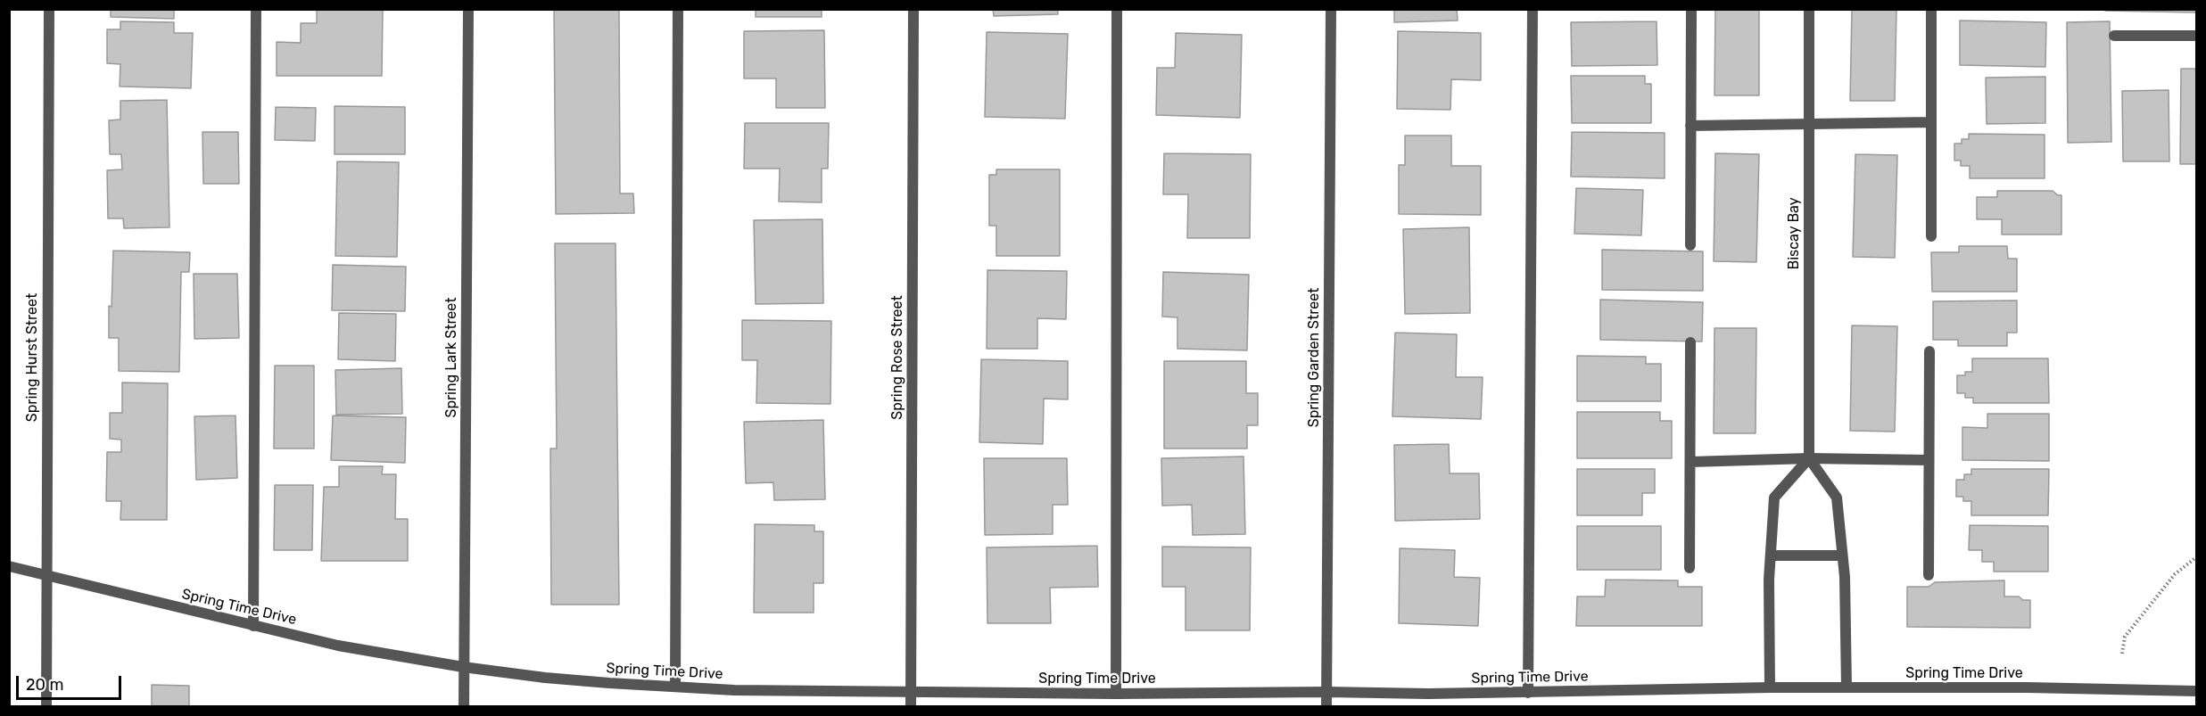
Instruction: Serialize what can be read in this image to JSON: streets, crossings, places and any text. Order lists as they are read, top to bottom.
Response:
{
  "streets": {
    "street": [
      "Biscay Bay",
      "Spring Hurst Street",
      "Spring Lark Street",
      "Spring Rose Street",
      "Spring Garden Street",
      "Spring Time Drive"
    ]
  },
  "crossings": [
    ["Spring Hurst Street", "Spring Time Drive"],
    ["Spring Lark Street", "Spring Time Drive"],
    ["Spring Rose Street", "Spring Time Drive"],
    ["Spring Garden Street", "Spring Time Drive"]
  ],
  "scale_bar": "20 m"
}
